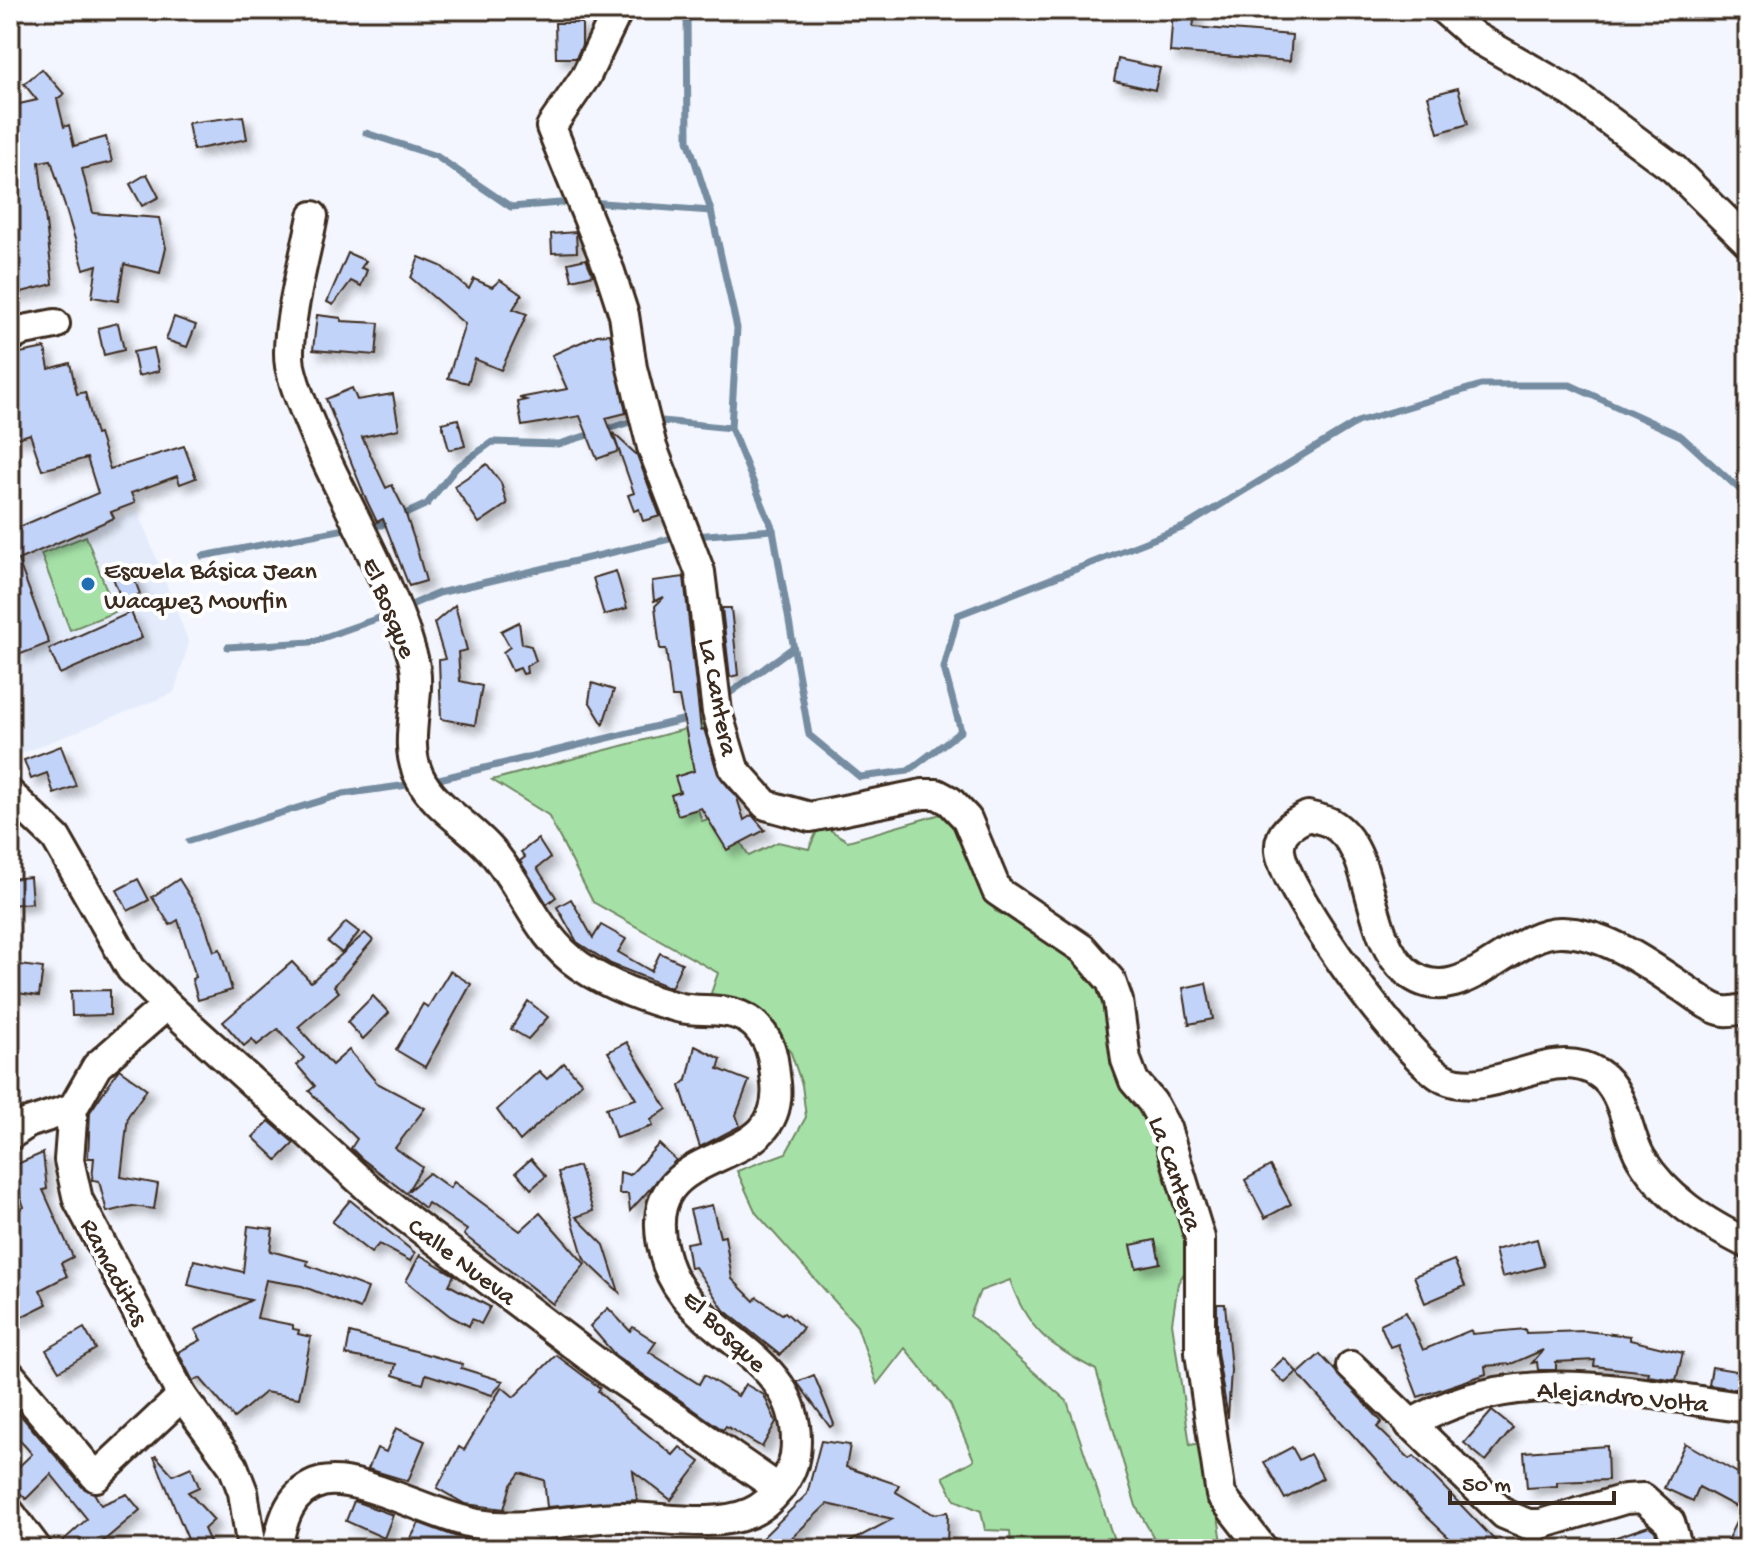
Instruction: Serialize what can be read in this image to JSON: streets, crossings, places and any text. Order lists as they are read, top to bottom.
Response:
{
  "streets": {
    "street": [
      "El Bosque",
      "La Cantera",
      "Calle Nueva",
      "Ramaditas",
      "Alejandro Volta"
    ]
  },
  "crossings": [
    ["El Bosque", "Calle Nueva"],
    ["Calle Nueva", "Ramaditas"]
  ],
  "places": ["Escuela Básica Jean Wacquez Mourfin"],
  "scale_bar": "50 m"
}
